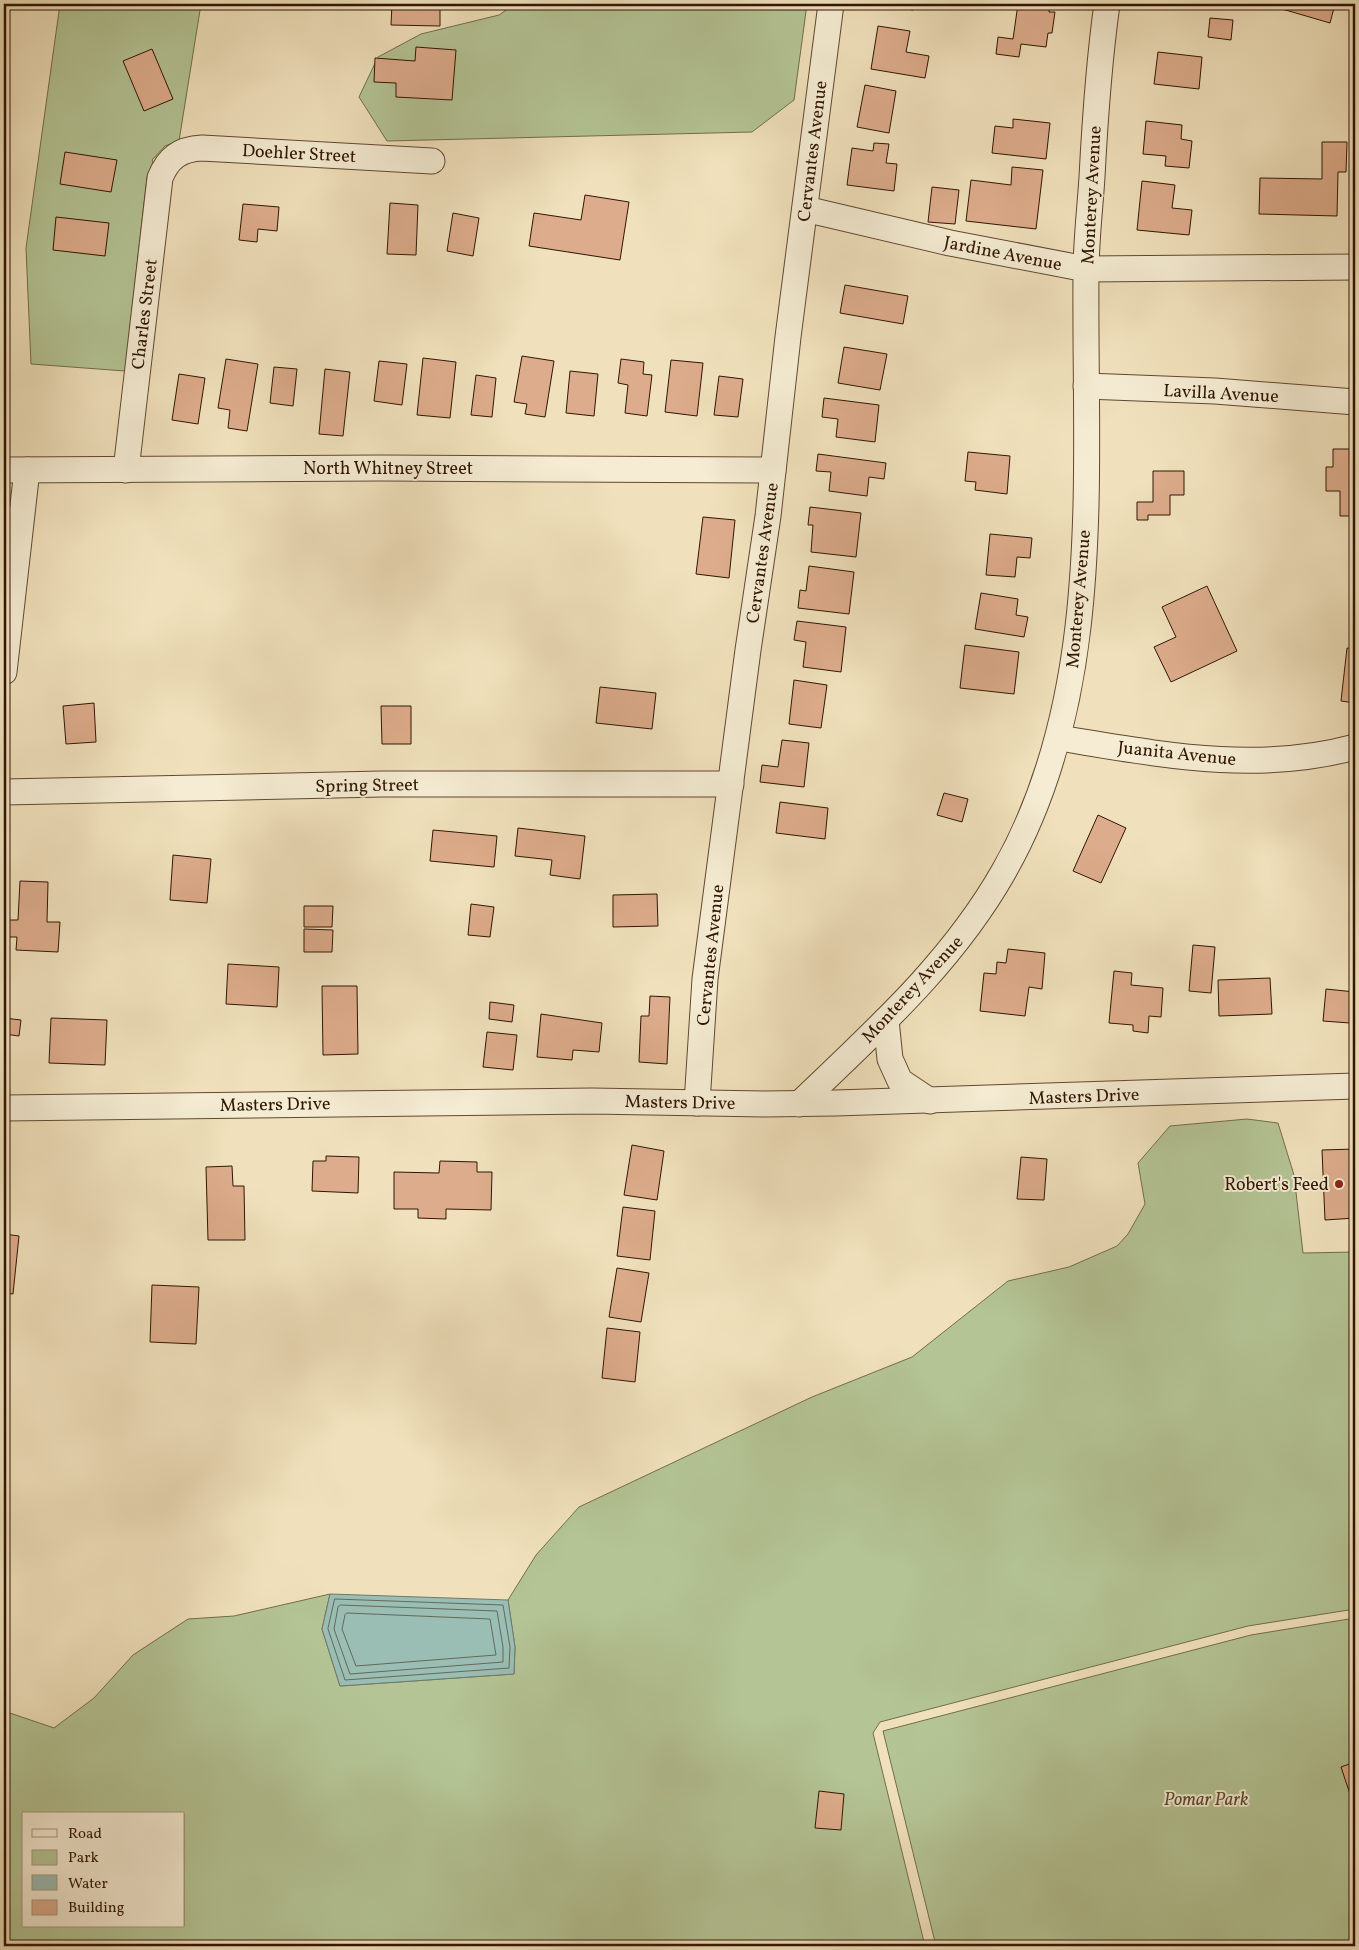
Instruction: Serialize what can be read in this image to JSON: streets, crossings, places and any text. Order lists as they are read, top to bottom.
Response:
{
  "streets": {
    "street": [
      "Cervantes Avenue",
      "Doehler Street",
      "Monterey Avenue",
      "Jardine Avenue",
      "Charles Street",
      "Lavilla Avenue",
      "North Whitney Street",
      "Juanita Avenue",
      "Spring Street",
      "Masters Drive"
    ]
  },
  "crossings": [
    ["Cervantes Avenue", "Jardine Avenue"],
    ["Cervantes Avenue", "North Whitney Street"],
    ["Cervantes Avenue", "Spring Street"],
    ["Cervantes Avenue", "Masters Drive"],
    ["Doehler Street", "Charles Street"],
    ["Monterey Avenue", "Jardine Avenue"],
    ["Monterey Avenue", "Lavilla Avenue"],
    ["Monterey Avenue", "Juanita Avenue"],
    ["Monterey Avenue", "Masters Drive"],
    ["Charles Street", "North Whitney Street"]
  ],
  "parks": ["Pomar Park"],
  "places": ["Robert's Feed"],
  "legend": [
    "Road",
    "Park",
    "Water",
    "Building"
  ]
}
